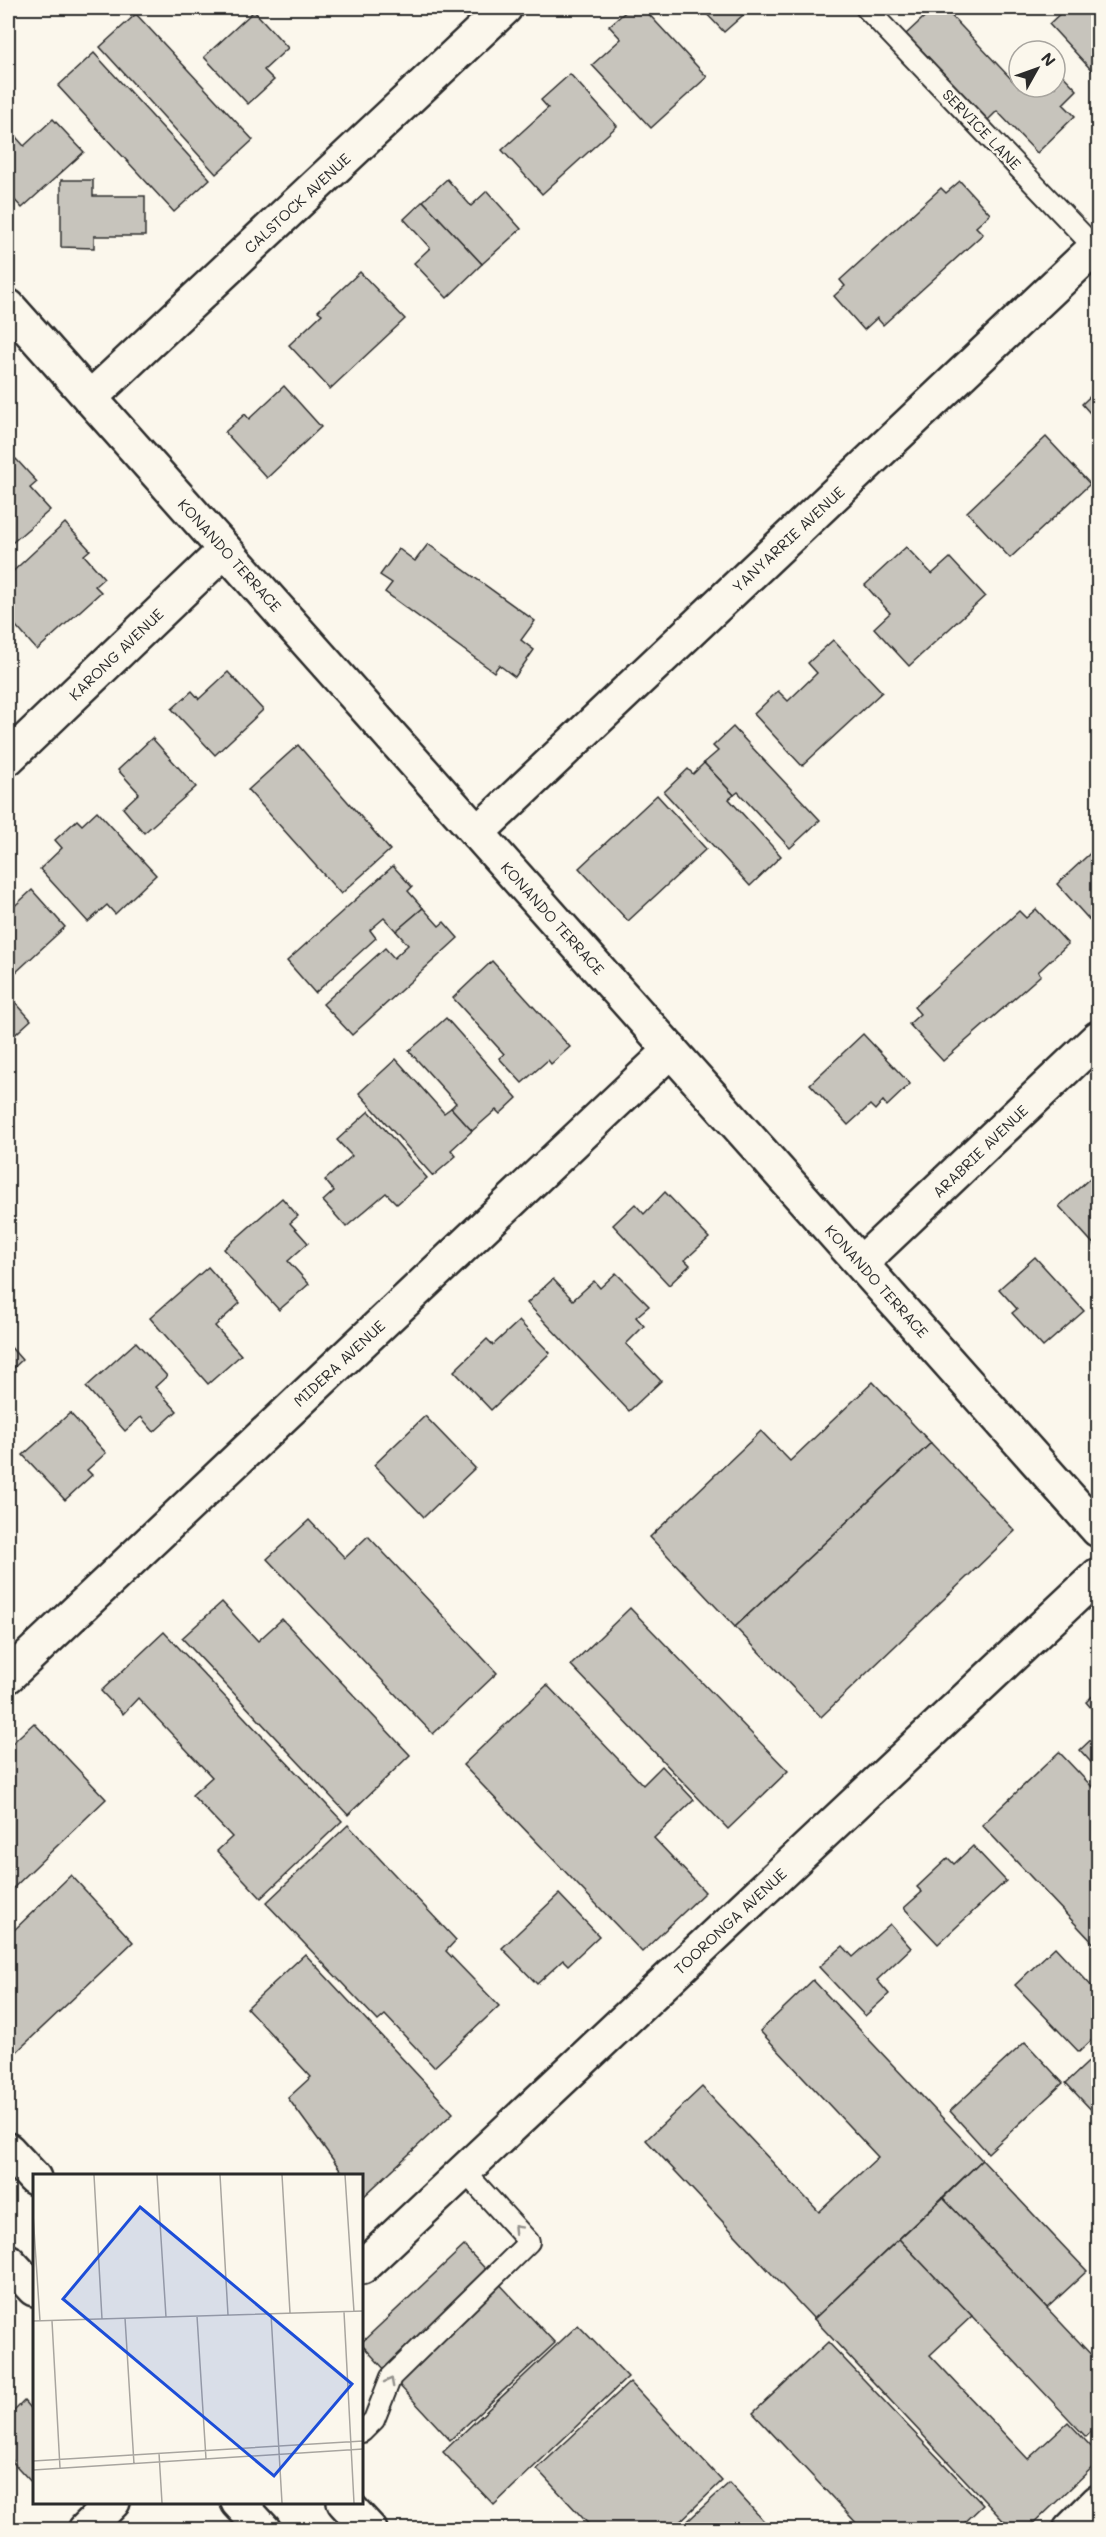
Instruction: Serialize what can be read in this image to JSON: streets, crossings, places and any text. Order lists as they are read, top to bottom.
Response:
{
  "streets": {
    "street": [
      "CALSTOCK AVENUE",
      "YANYARRIE AVENUE",
      "KONANDO TERRACE",
      "KARONG AVENUE",
      "ARABRIE AVENUE",
      "MIDERA AVENUE",
      "TOORONGA AVENUE"
    ],
    "lane": ["SERVICE LANE"]
  },
  "crossings": [
    ["SERVICE LANE", "YANYARRIE AVENUE"],
    ["CALSTOCK AVENUE", "KONANDO TERRACE"],
    ["YANYARRIE AVENUE", "KONANDO TERRACE"],
    ["KONANDO TERRACE", "KARONG AVENUE"],
    ["KONANDO TERRACE", "ARABRIE AVENUE"],
    ["KONANDO TERRACE", "MIDERA AVENUE"]
  ],
  "north": "top right"
}
